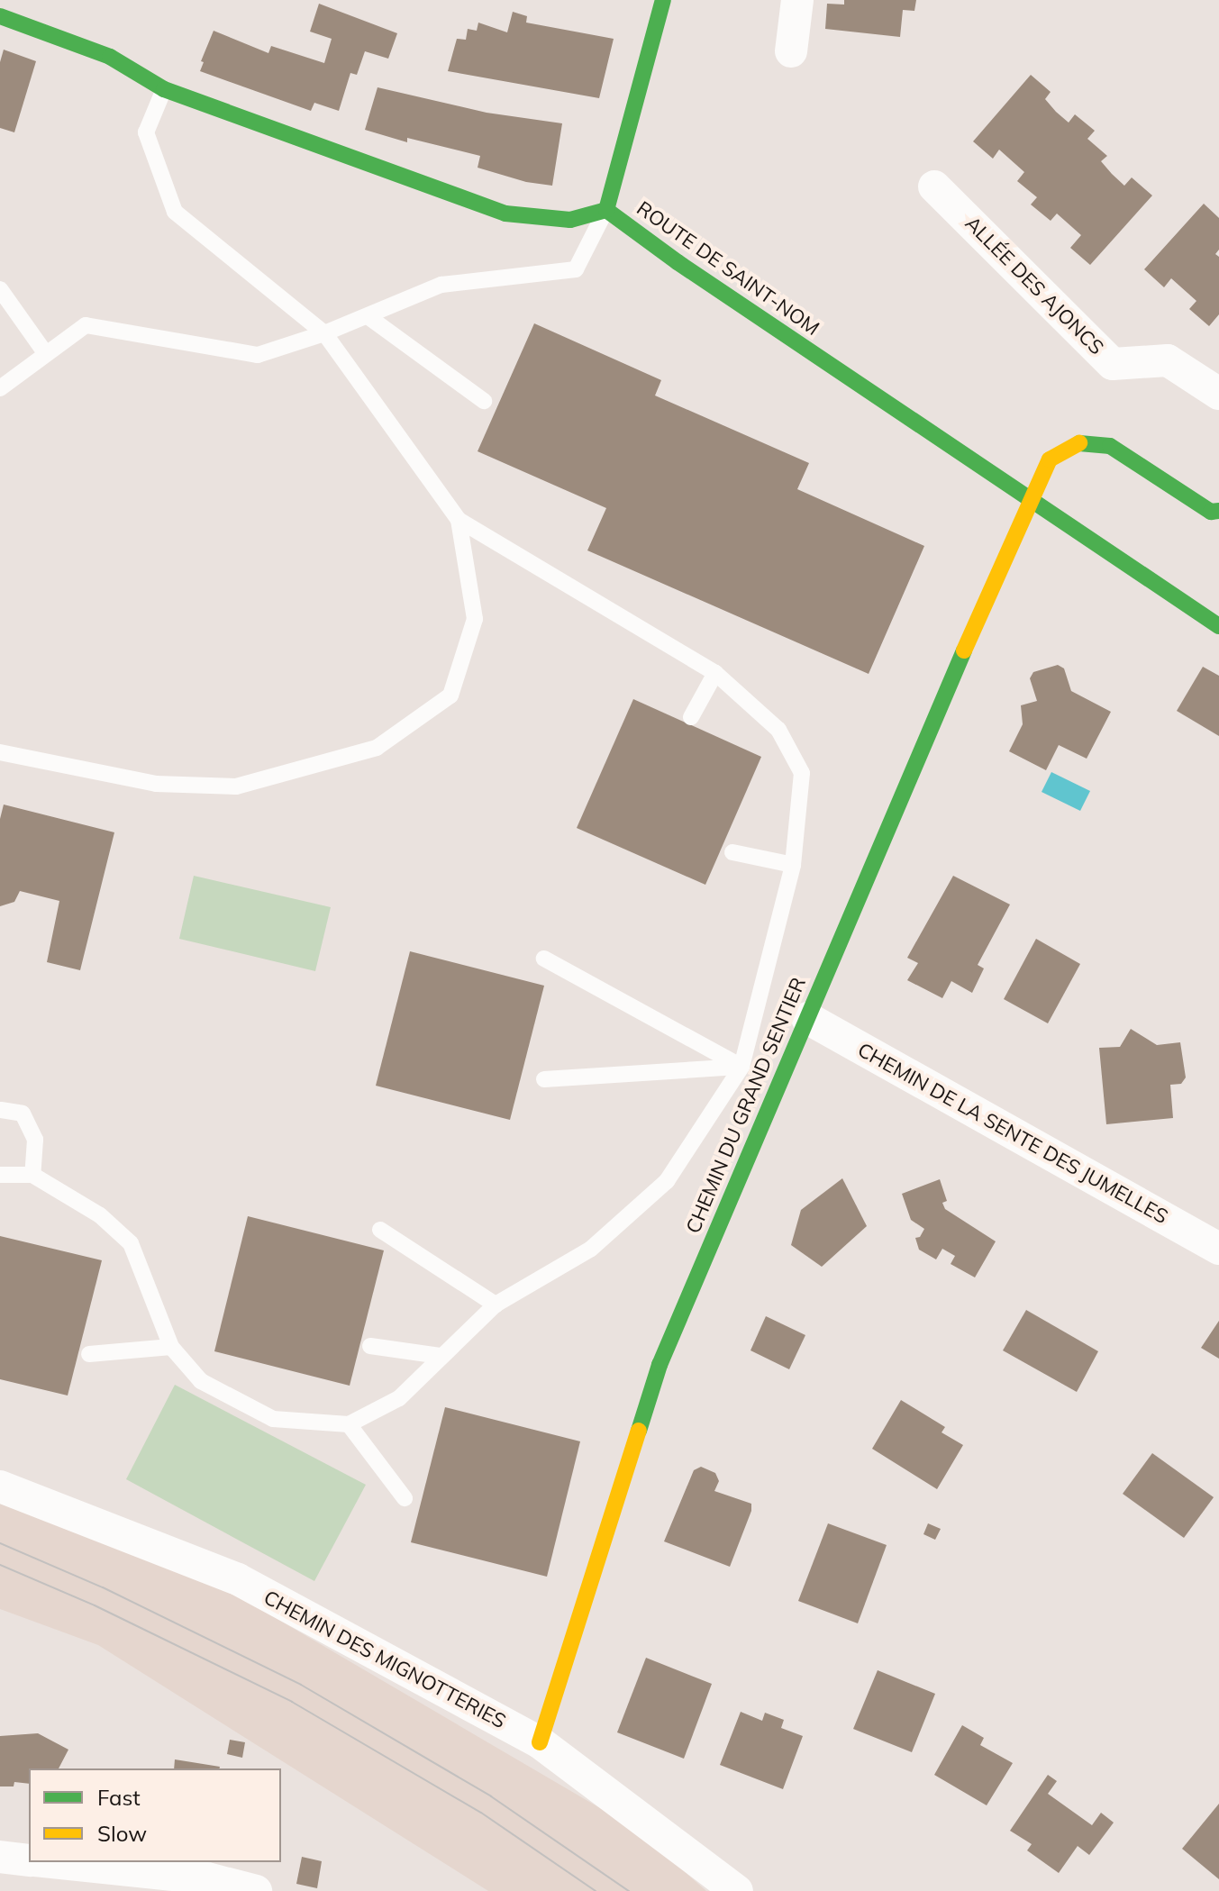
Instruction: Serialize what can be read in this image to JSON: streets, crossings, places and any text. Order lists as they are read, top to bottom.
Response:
{
  "streets": {
    "street": [
      "ROUTE DE SAINT-NOM",
      "ALLÉE DES AJONCS",
      "CHEMIN DU GRAND SENTIER",
      "CHEMIN DE LA SENTE DES JUMELLES",
      "CHEMIN DES MIGNOTTERIES"
    ]
  },
  "crossings": [
    ["ROUTE DE SAINT-NOM", "CHEMIN DU GRAND SENTIER"],
    ["CHEMIN DU GRAND SENTIER", "CHEMIN DE LA SENTE DES JUMELLES"],
    ["CHEMIN DU GRAND SENTIER", "CHEMIN DES MIGNOTTERIES"]
  ],
  "legend": ["Fast", "Slow"]
}
